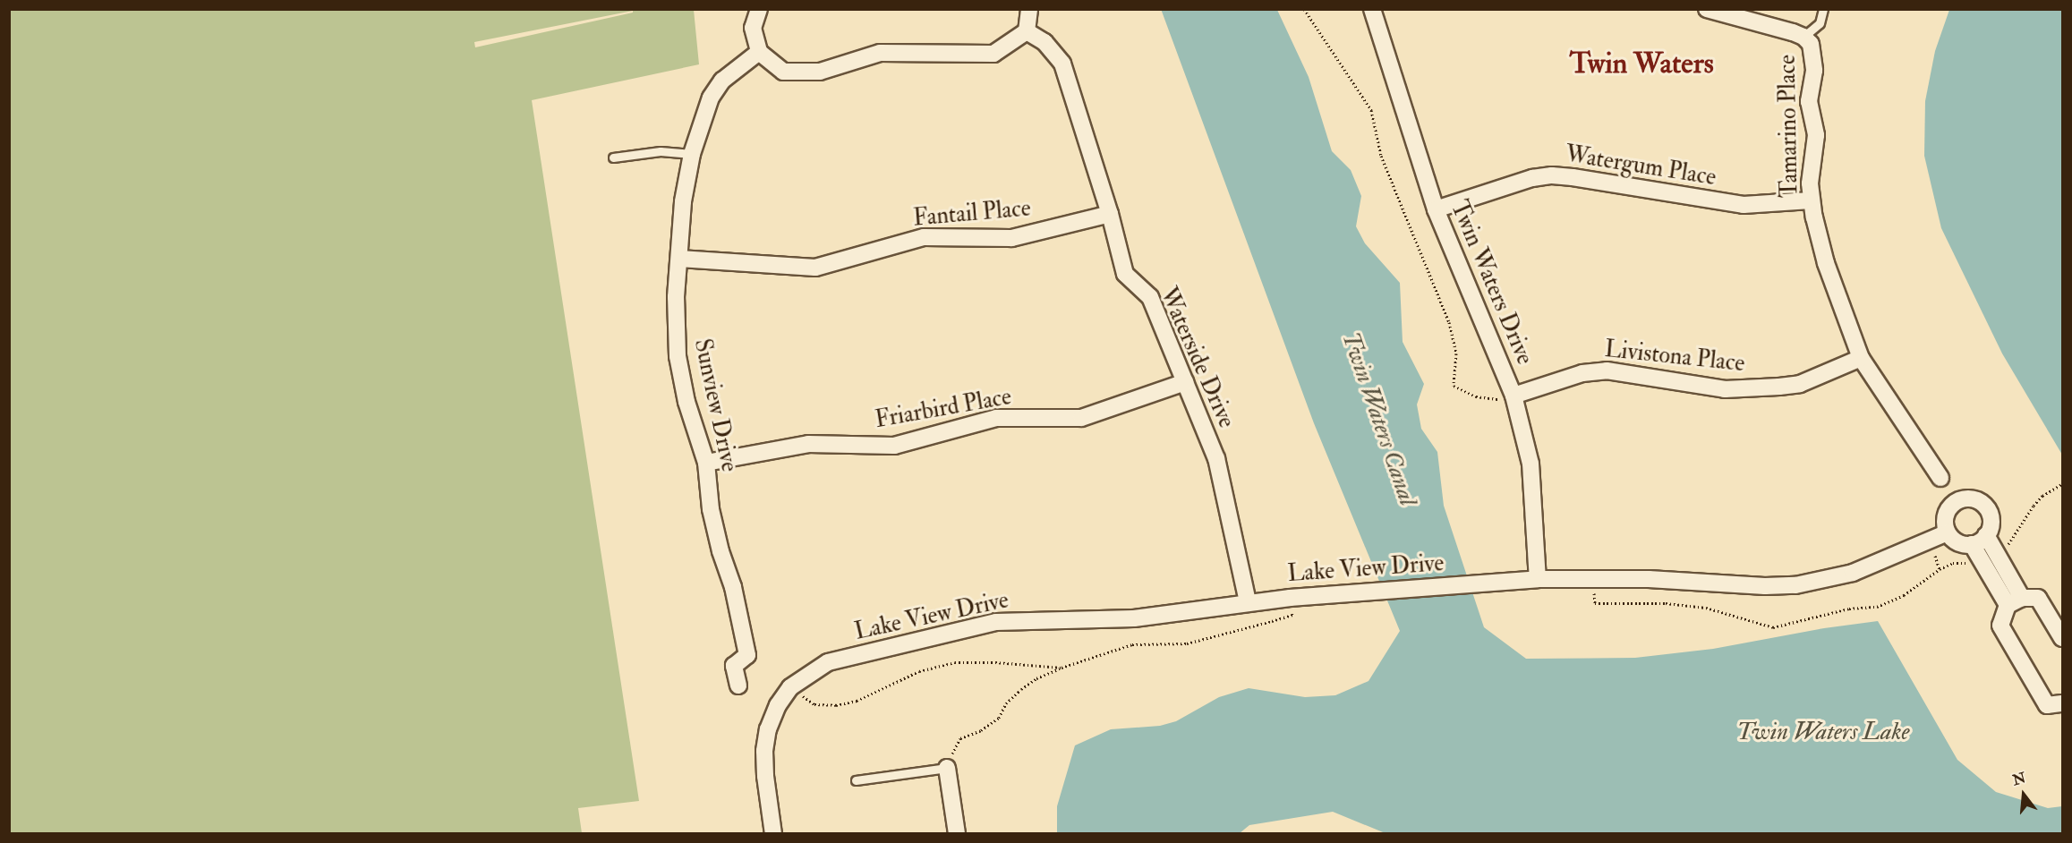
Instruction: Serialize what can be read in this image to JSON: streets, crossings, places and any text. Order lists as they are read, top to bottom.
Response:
{
  "streets": {
    "street": [
      "Tamarino Place",
      "Watergum Place",
      "Fantail Place",
      "Twin Waters Drive",
      "Livistona Place",
      "Waterside Drive",
      "Sunview Drive",
      "Friarbird Place",
      "Lake View Drive"
    ]
  },
  "crossings": [
    ["Tamarino Place", "Watergum Place"],
    ["Tamarino Place", "Livistona Place"],
    ["Watergum Place", "Twin Waters Drive"],
    ["Fantail Place", "Waterside Drive"],
    ["Fantail Place", "Sunview Drive"],
    ["Twin Waters Drive", "Livistona Place"],
    ["Twin Waters Drive", "Lake View Drive"],
    ["Waterside Drive", "Friarbird Place"],
    ["Waterside Drive", "Lake View Drive"],
    ["Sunview Drive", "Friarbird Place"]
  ],
  "districts": ["Twin Waters"],
  "water": ["Twin Waters Canal", "Twin Waters Lake"],
  "north": "top"
}
